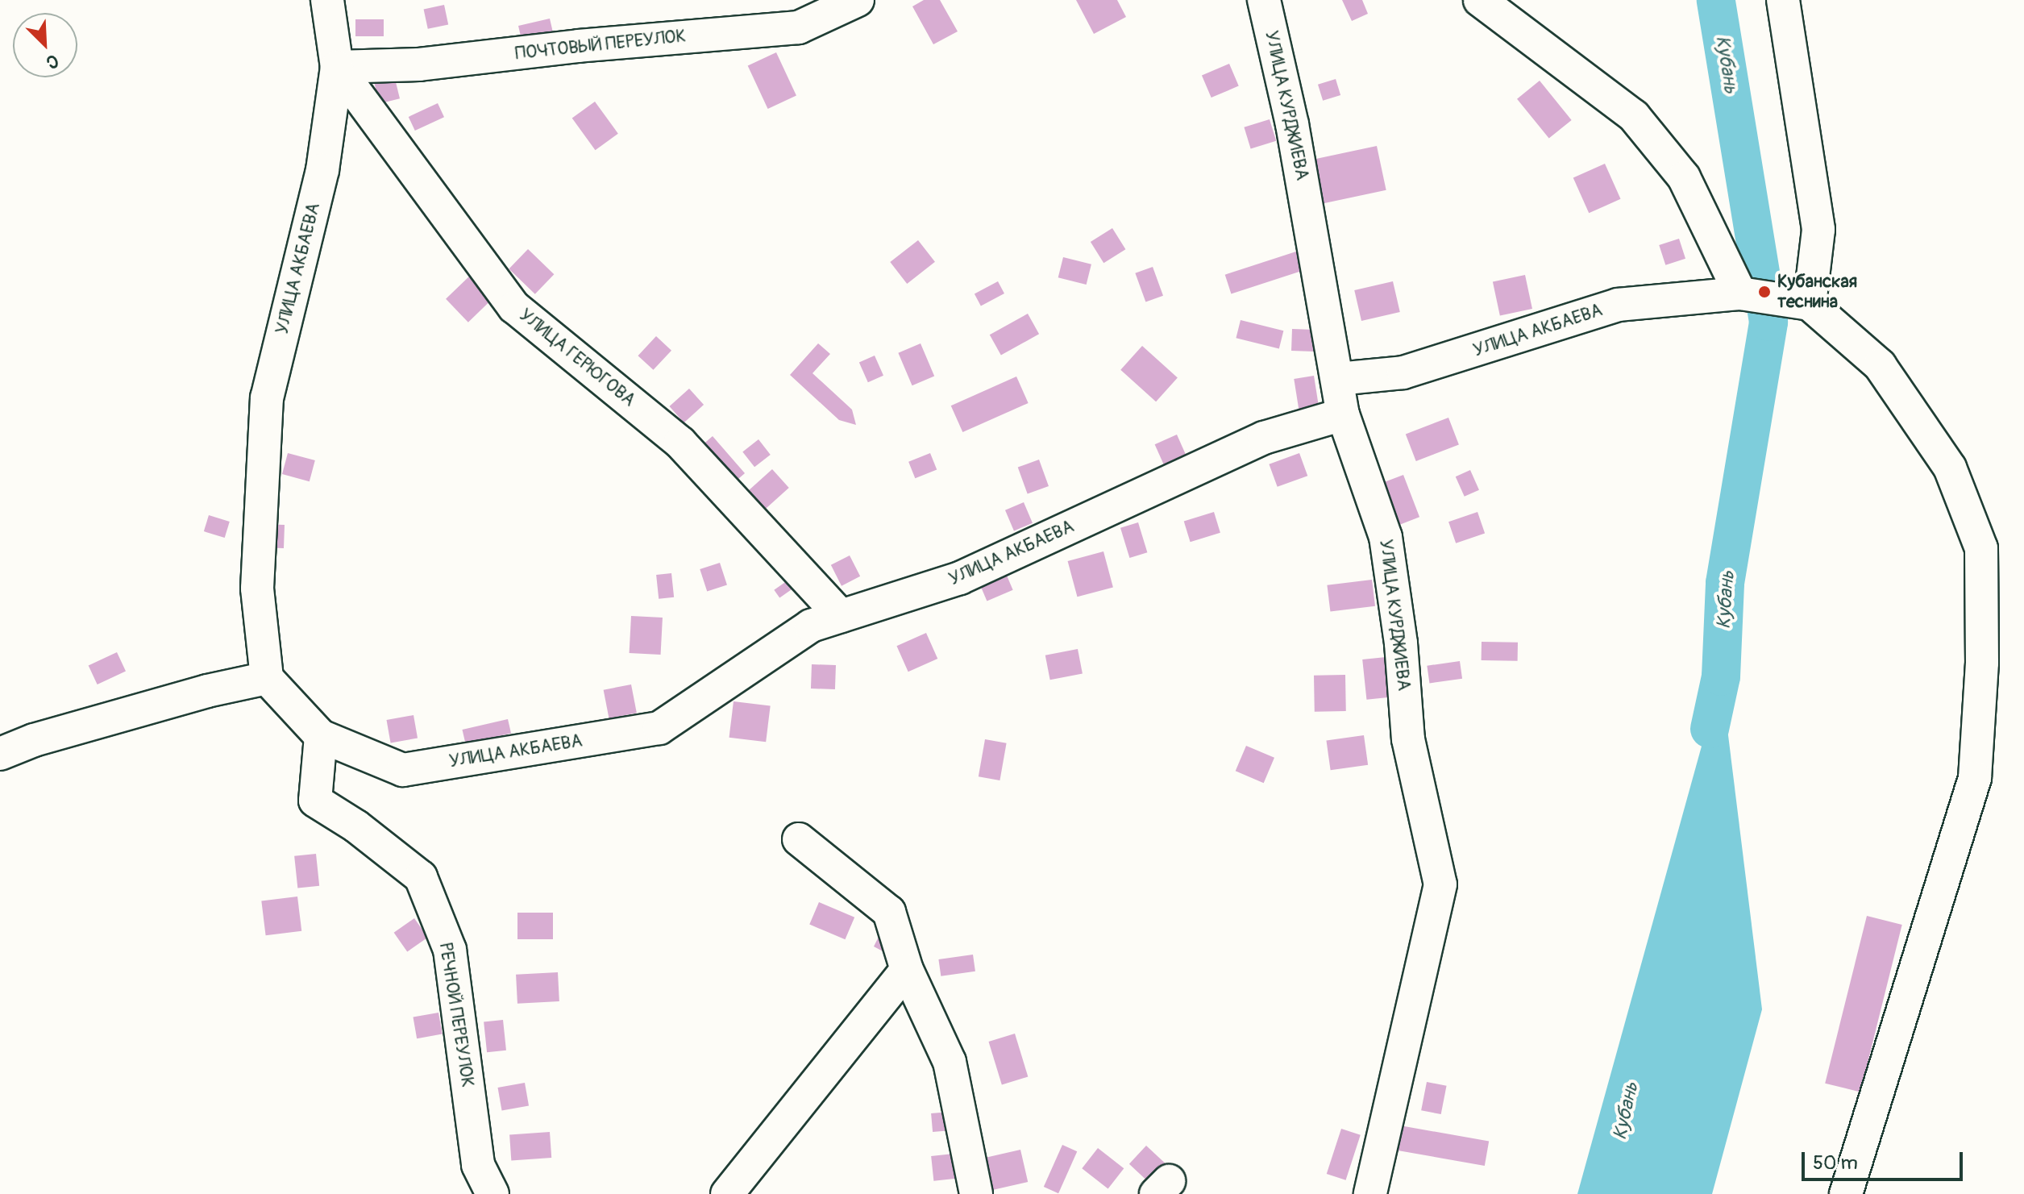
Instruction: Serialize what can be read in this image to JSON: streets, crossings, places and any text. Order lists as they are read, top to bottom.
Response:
{
  "streets": {
    "street": [
      "ПОЧТОВЫЙ ПЕРЕУЛОК",
      "УЛИЦА КУРДЖИЕВА",
      "УЛИЦА АКБАЕВА",
      "УЛИЦА ГЕРЮГОВА",
      "РЕЧНОЙ ПЕРЕУЛОК"
    ]
  },
  "crossings": [
    ["ПОЧТОВЫЙ ПЕРЕУЛОК", "УЛИЦА АКБАЕВА"],
    ["ПОЧТОВЫЙ ПЕРЕУЛОК", "УЛИЦА ГЕРЮГОВА"],
    ["УЛИЦА КУРДЖИЕВА", "УЛИЦА АКБАЕВА"],
    ["УЛИЦА АКБАЕВА", "УЛИЦА ГЕРЮГОВА"],
    ["УЛИЦА АКБАЕВА", "РЕЧНОЙ ПЕРЕУЛОК"]
  ],
  "water": ["Кубань"],
  "places": ["Кубанская теснина"],
  "scale_bar": "50 m",
  "north": "bottom right"
}
